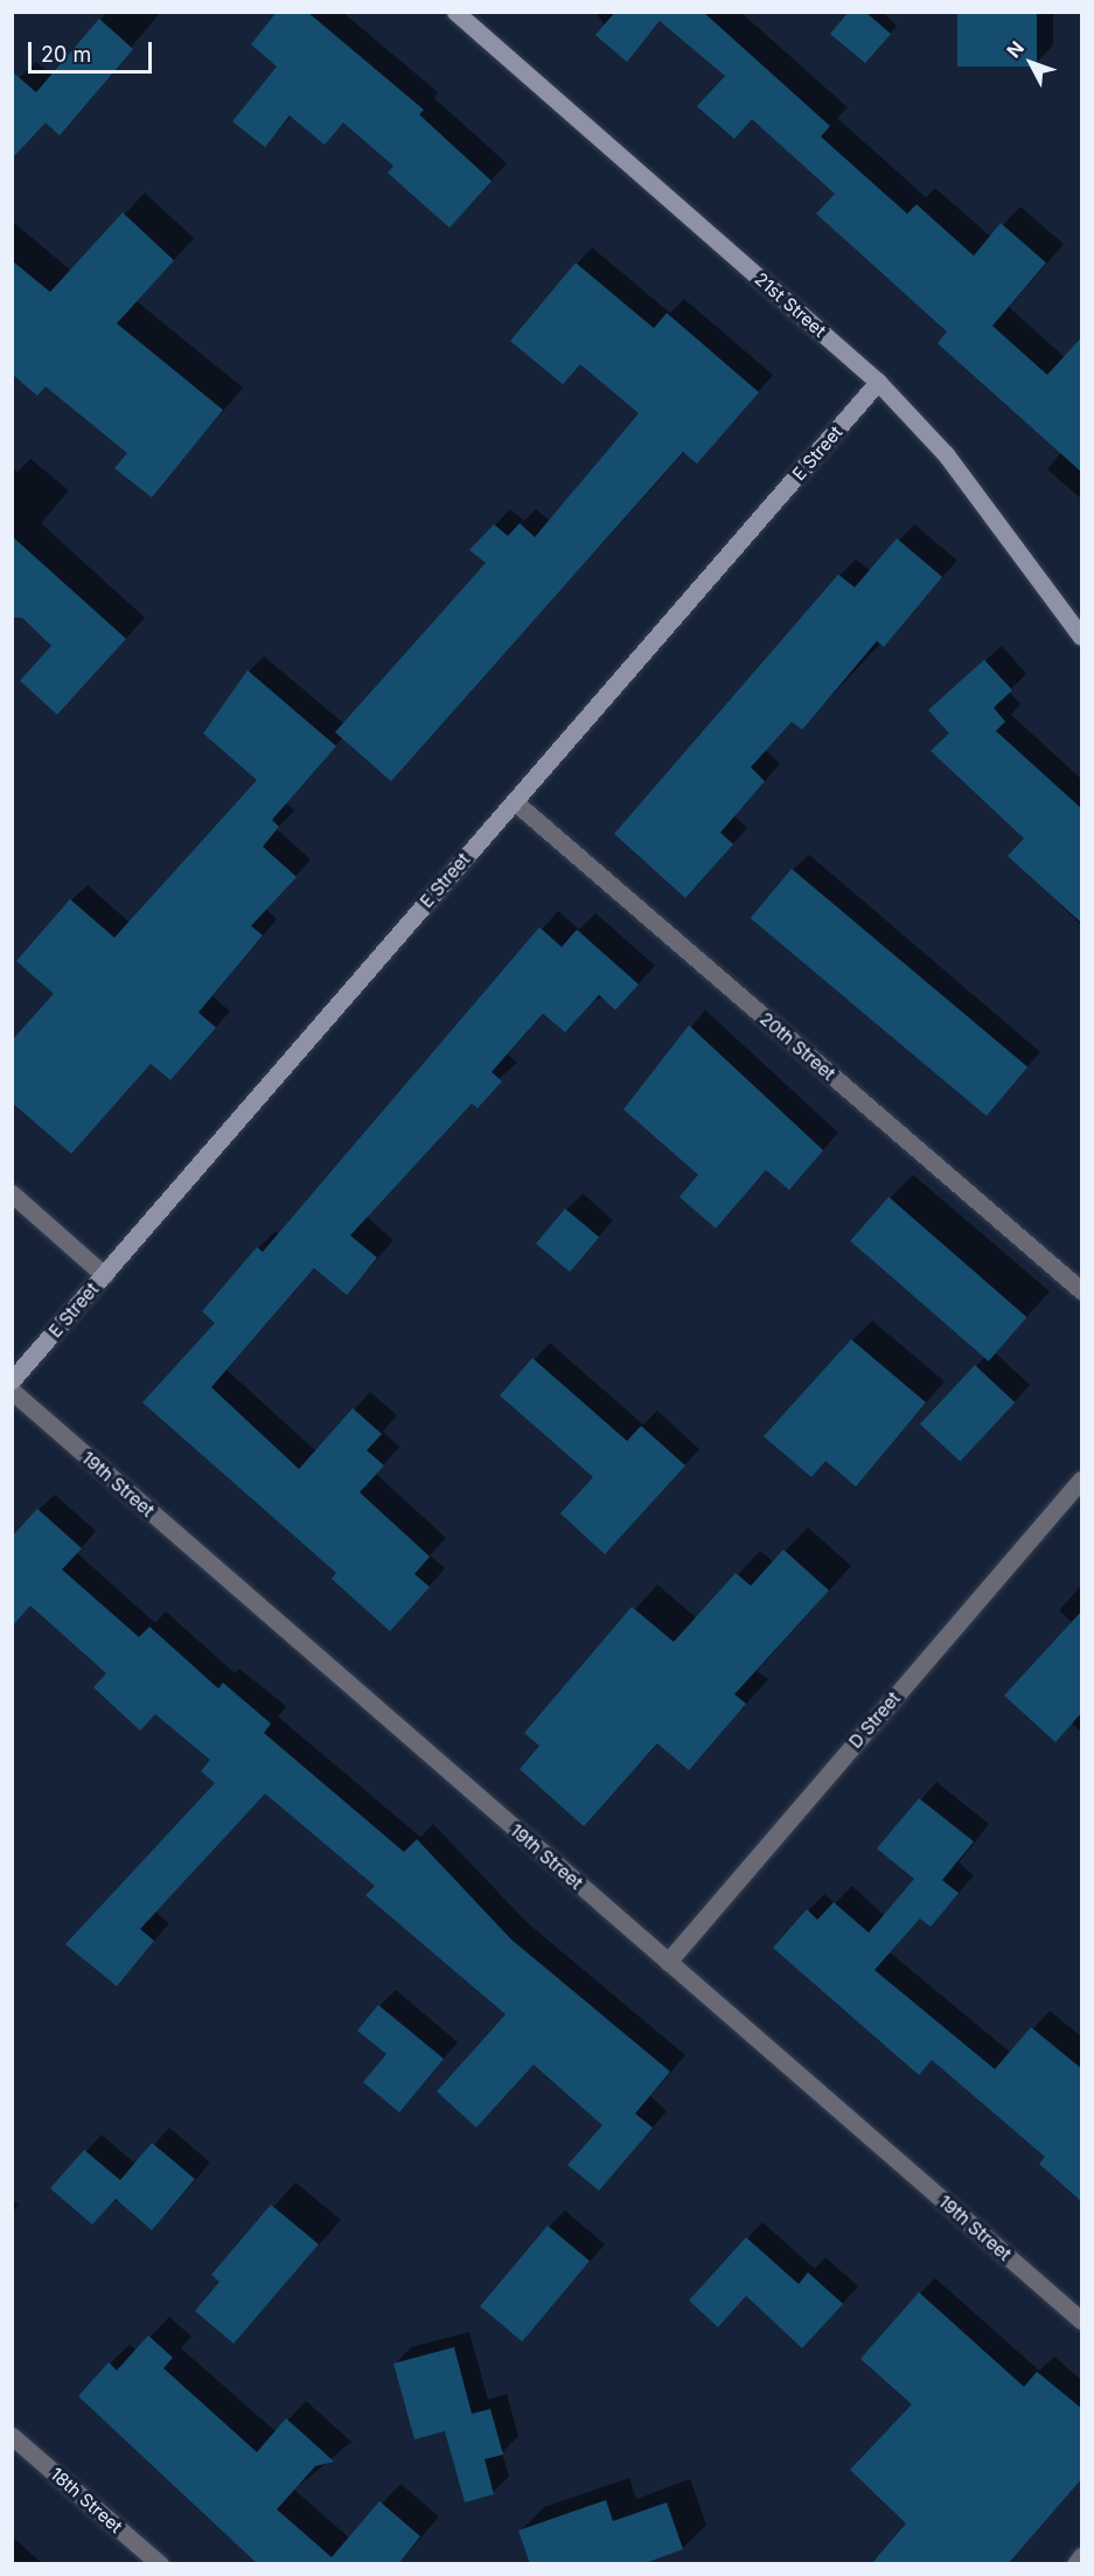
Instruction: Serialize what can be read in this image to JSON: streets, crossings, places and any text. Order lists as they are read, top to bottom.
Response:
{
  "streets": {
    "street": [
      "21st Street",
      "E Street",
      "20th Street",
      "19th Street",
      "D Street",
      "18th Street"
    ]
  },
  "crossings": [
    ["21st Street", "E Street"],
    ["E Street", "20th Street"],
    ["19th Street", "D Street"]
  ],
  "scale_bar": "20 m",
  "north": "top left"
}
